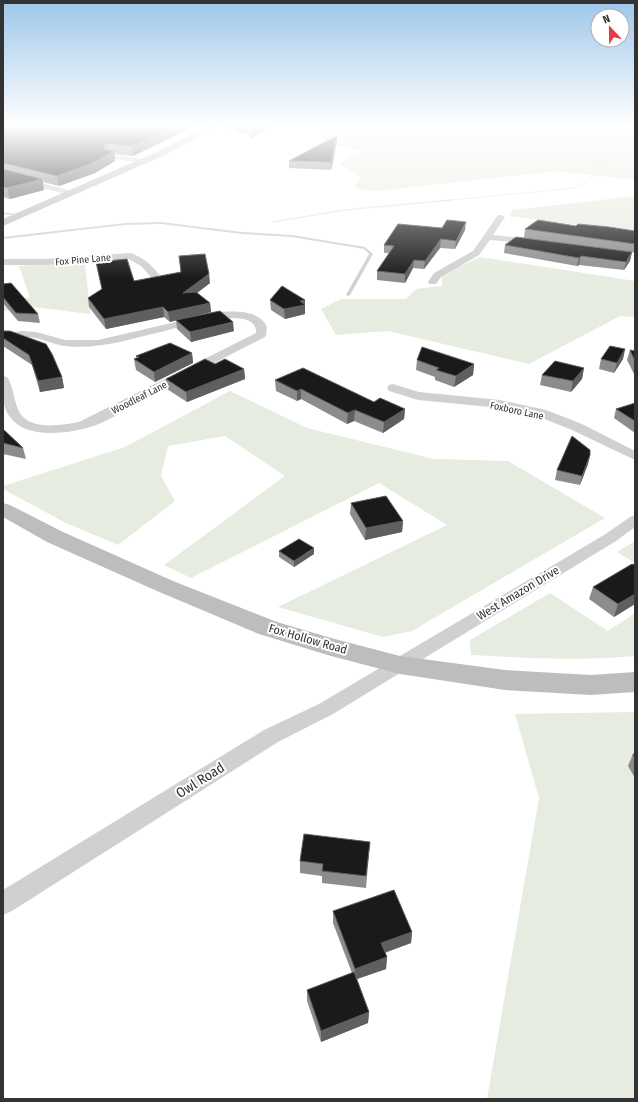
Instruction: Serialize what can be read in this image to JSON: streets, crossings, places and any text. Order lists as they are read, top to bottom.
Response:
{
  "streets": {
    "main road": ["Fox Hollow Road"],
    "street": [
      "Fox Pine Lane",
      "Woodleaf Lane",
      "Foxboro Lane",
      "West Amazon Drive",
      "Owl Road"
    ]
  },
  "crossings": [
    ["West Amazon Drive", "Fox Hollow Road"],
    ["West Amazon Drive", "Owl Road"],
    ["Fox Hollow Road", "Owl Road"]
  ],
  "north": "top"
}
